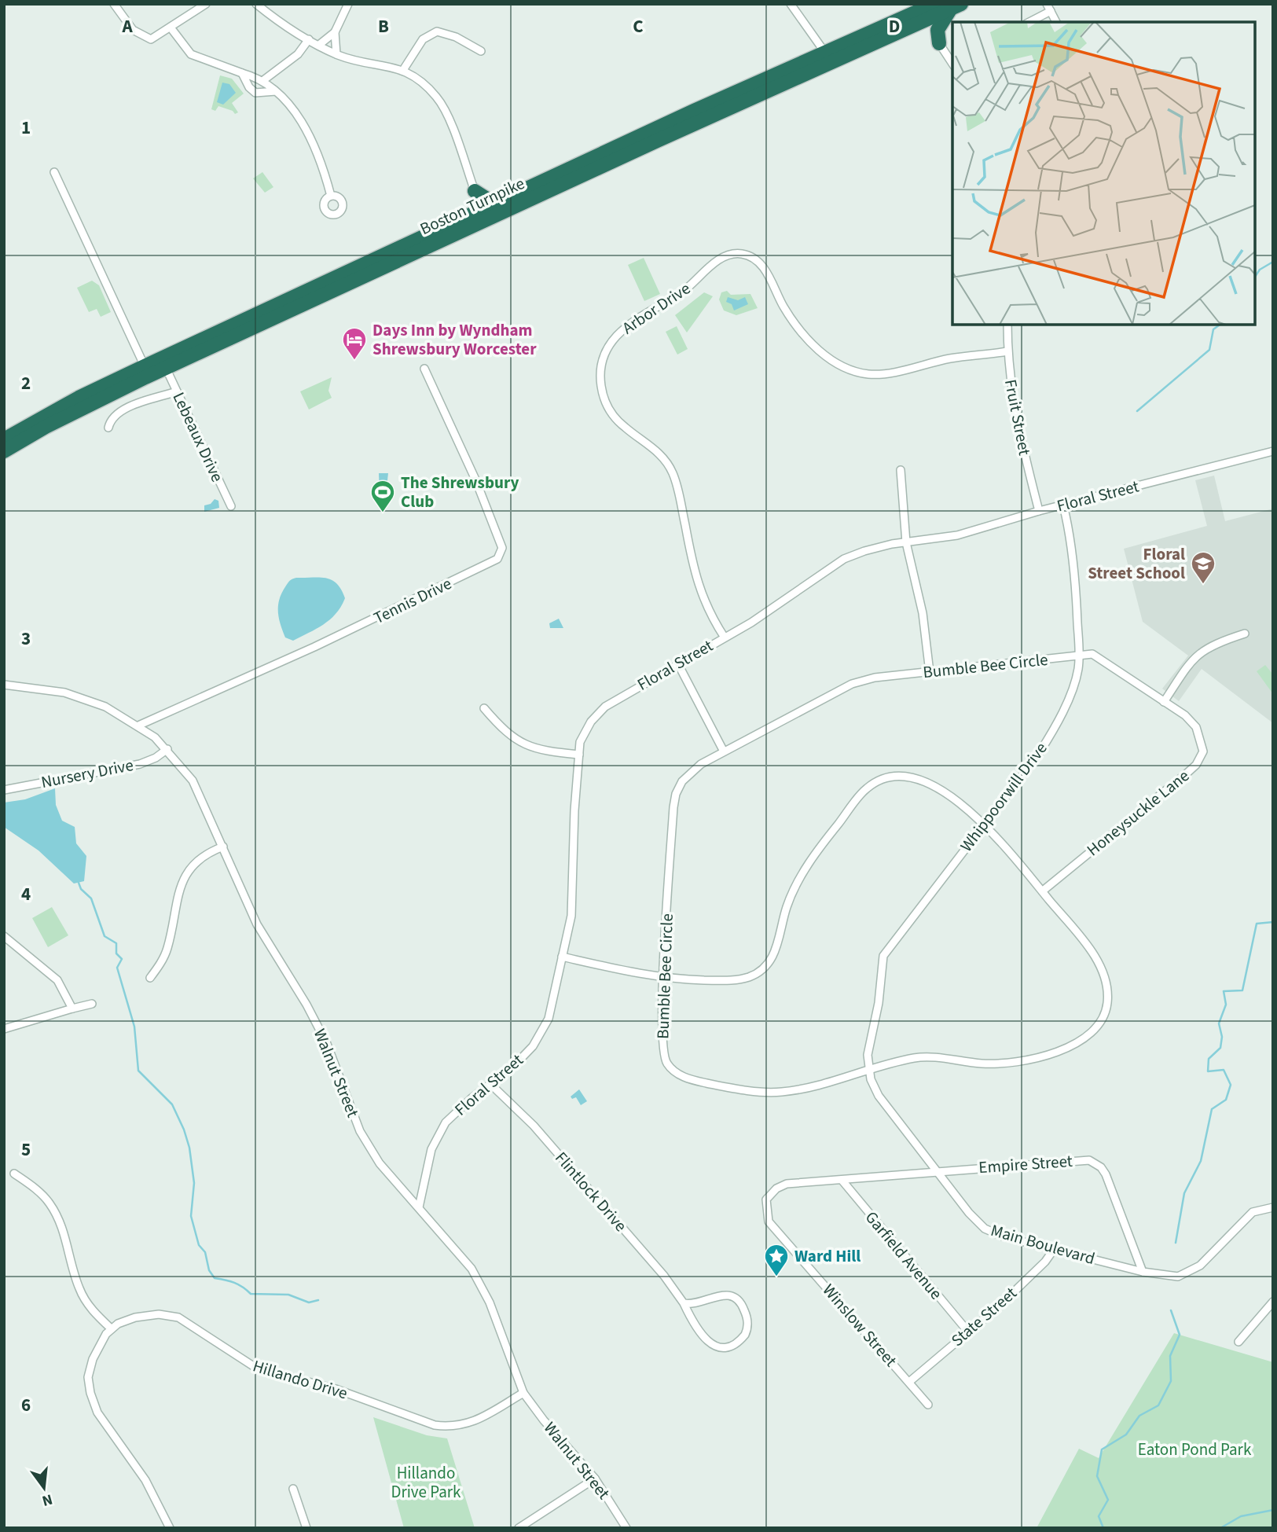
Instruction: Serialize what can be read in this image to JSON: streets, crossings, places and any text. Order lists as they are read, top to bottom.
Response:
{
  "streets": {
    "highway": ["Boston Turnpike"],
    "street": [
      "Arbor Drive",
      "Fruit Street",
      "Lebeaux Drive",
      "Floral Street",
      "Tennis Drive",
      "Bumble Bee Circle",
      "Nursery Drive",
      "Whippoorwill Drive",
      "Honeysuckle Lane",
      "Walnut Street",
      "Empire Street",
      "Flintlock Drive",
      "Main Boulevard",
      "Garfield Avenue",
      "State Street",
      "Winslow Street",
      "Hillando Drive"
    ]
  },
  "crossings": [
    ["Boston Turnpike", "Lebeaux Drive"],
    ["Arbor Drive", "Fruit Street"],
    ["Arbor Drive", "Floral Street"],
    ["Fruit Street", "Floral Street"],
    ["Floral Street", "Bumble Bee Circle"],
    ["Floral Street", "Whippoorwill Drive"],
    ["Floral Street", "Walnut Street"],
    ["Floral Street", "Flintlock Drive"],
    ["Tennis Drive", "Walnut Street"],
    ["Bumble Bee Circle", "Whippoorwill Drive"],
    ["Bumble Bee Circle", "Honeysuckle Lane"],
    ["Bumble Bee Circle", "Main Boulevard"],
    ["Nursery Drive", "Walnut Street"],
    ["Whippoorwill Drive", "Honeysuckle Lane"],
    ["Whippoorwill Drive", "Main Boulevard"],
    ["Walnut Street", "Hillando Drive"],
    ["Empire Street", "Main Boulevard"],
    ["Empire Street", "Winslow Street"],
    ["Main Boulevard", "State Street"],
    ["Main Boulevard", "Winslow Street"],
    ["Garfield Avenue", "State Street"],
    ["Garfield Avenue", "Winslow Street"],
    ["State Street", "Winslow Street"]
  ],
  "parks": ["Eaton Pond Park", "Hillando Drive Park"],
  "places": {
    "hotel": ["Days Inn by Wyndham Shrewsbury Worcester"],
    "sports": ["The Shrewsbury Club"],
    "school or university": ["Floral Street School"],
    "place": ["Ward Hill"]
  },
  "north": "bottom",
  "grid": {
    "columns": [
      "A",
      "B",
      "C",
      "D"
    ],
    "rows": [
      "1",
      "2",
      "3",
      "4",
      "5",
      "6"
    ]
  }
}
